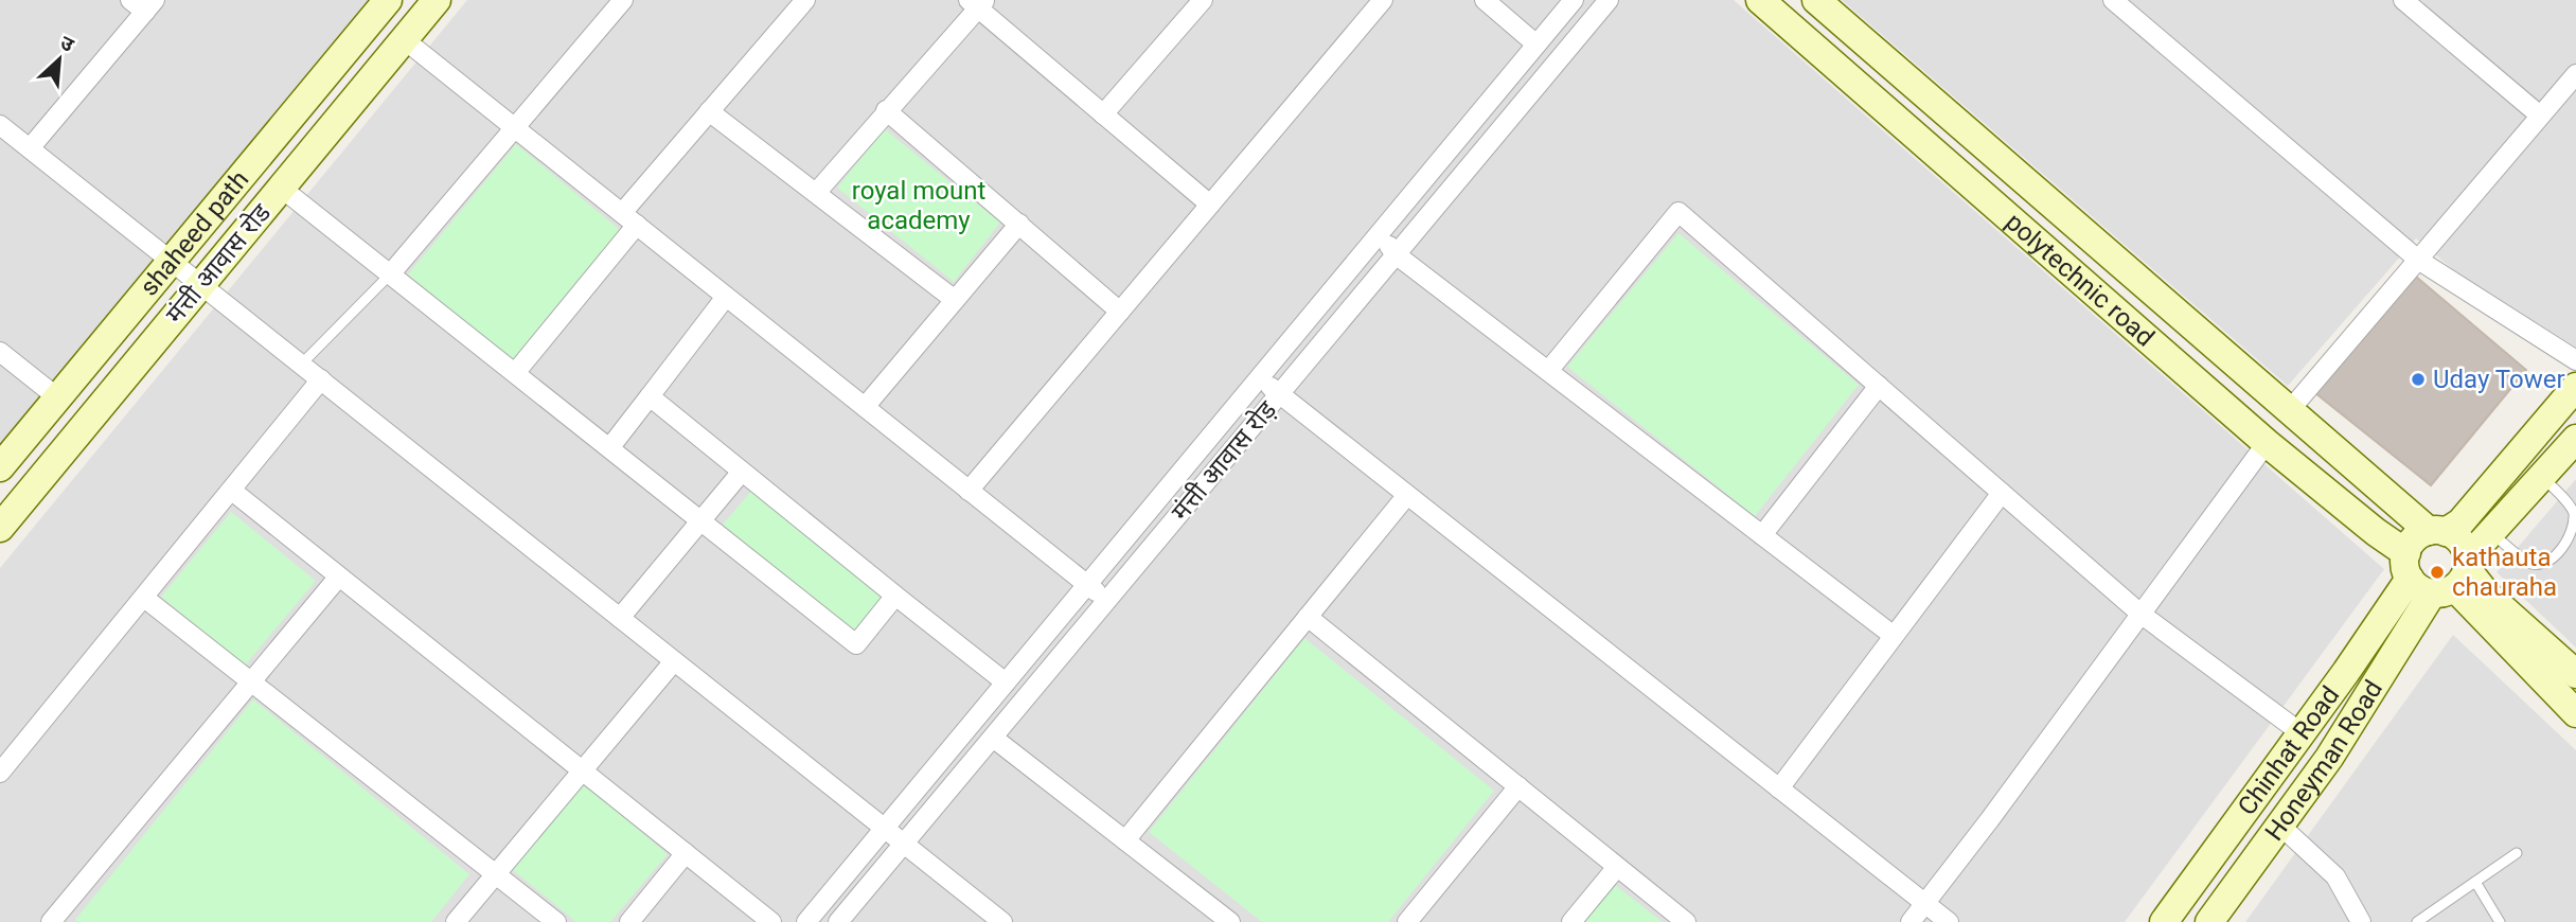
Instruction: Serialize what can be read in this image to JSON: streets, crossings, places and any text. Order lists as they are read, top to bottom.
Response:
{
  "streets": {
    "street": [
      "shaheed path",
      "मंत्ती आवास रोड",
      "polytechnic road",
      "मंत्ती आवास रोड़",
      "Chinhat Road",
      "Honeyman Road"
    ]
  },
  "crossings": [
    ["polytechnic road", "Chinhat Road"],
    ["polytechnic road", "Honeyman Road"],
    ["Chinhat Road", "Honeyman Road"]
  ],
  "parks": ["royal mount academy"],
  "places": ["Uday Tower", "kathauta chauraha"],
  "north": "top right"
}
